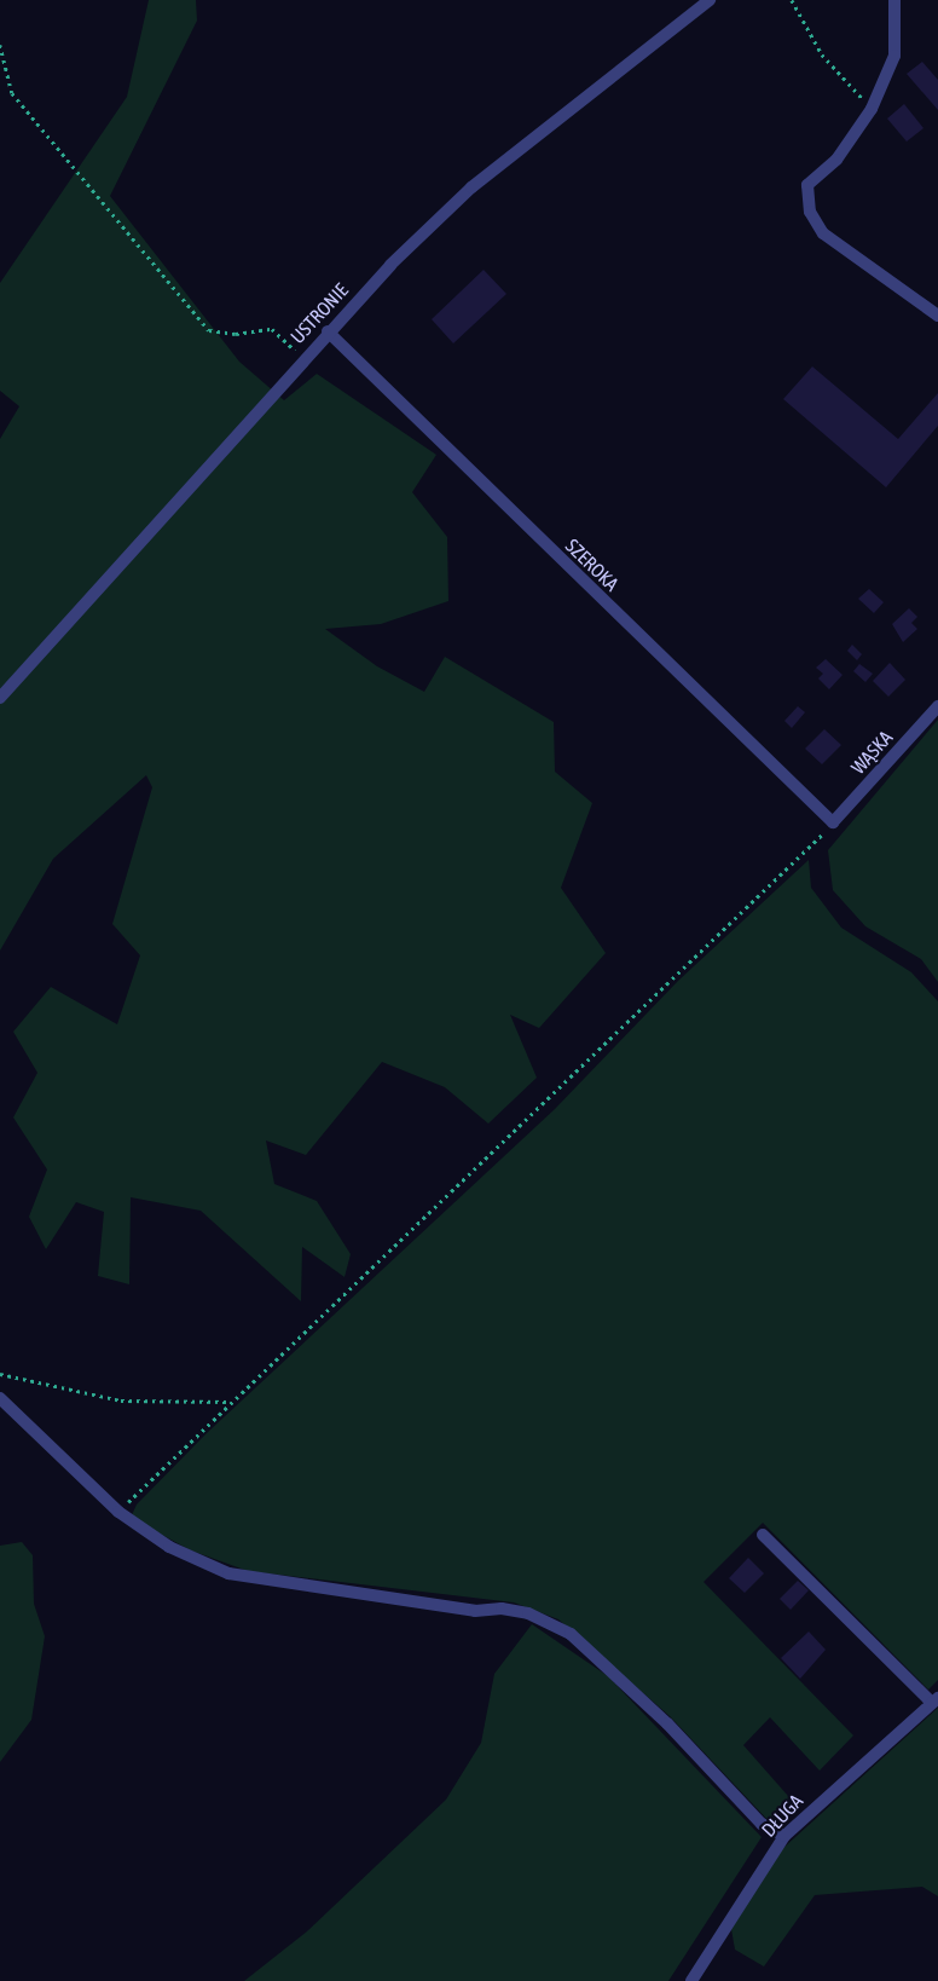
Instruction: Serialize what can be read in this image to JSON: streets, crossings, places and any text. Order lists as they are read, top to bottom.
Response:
{
  "streets": {
    "street": [
      "USTRONIE",
      "SZEROKA",
      "WĄSKA",
      "DŁUGA"
    ]
  },
  "crossings": [
    ["USTRONIE", "SZEROKA"],
    ["SZEROKA", "WĄSKA"]
  ]
}
